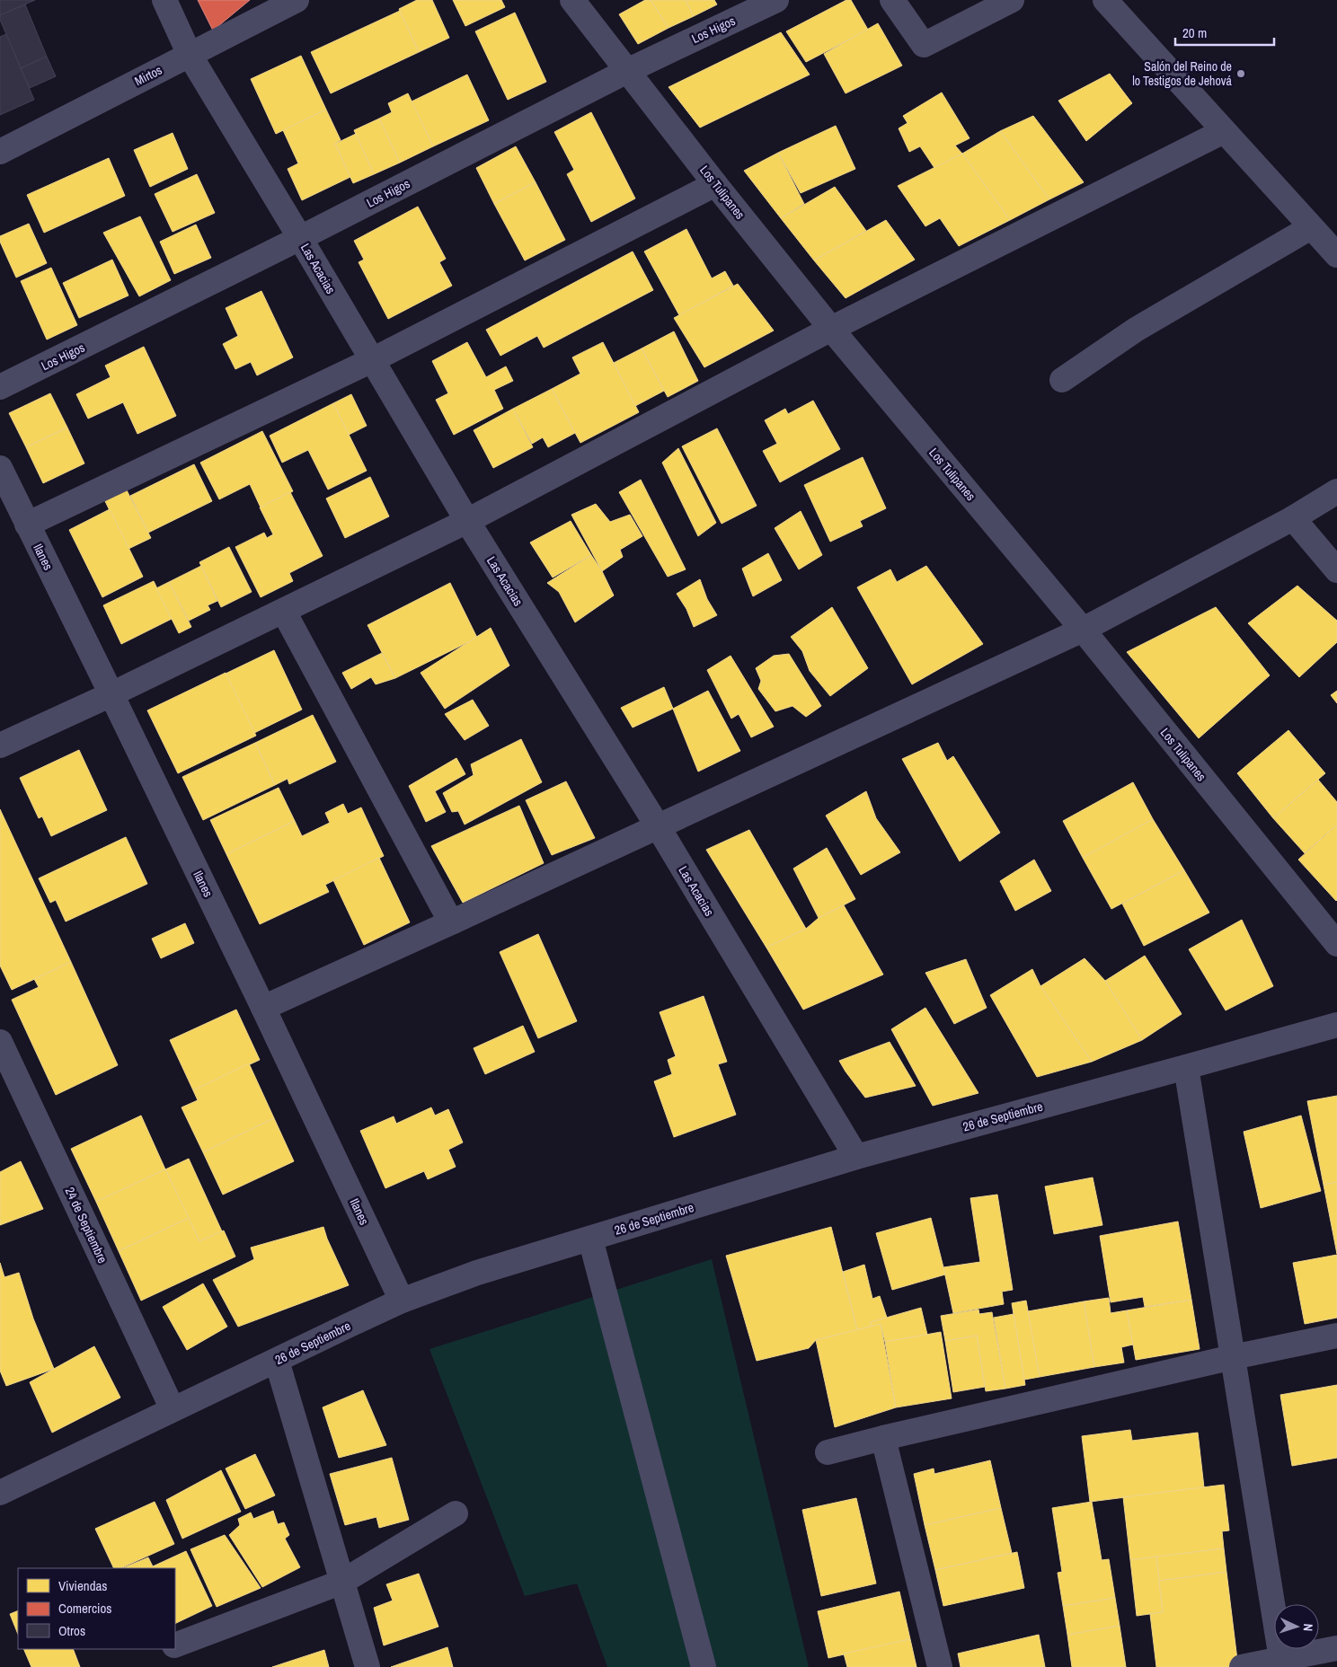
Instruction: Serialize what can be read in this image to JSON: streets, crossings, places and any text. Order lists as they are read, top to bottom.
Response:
{
  "streets": {
    "street": [
      "Los Higos",
      "Mirtos",
      "Los Tulipanes",
      "Las Acacias",
      "Ilanes",
      "26 de Septiembre",
      "24 de Septiembre"
    ]
  },
  "crossings": [
    ["Los Higos", "Los Tulipanes"],
    ["Los Higos", "Las Acacias"],
    ["Mirtos", "Las Acacias"],
    ["Las Acacias", "26 de Septiembre"],
    ["Ilanes", "26 de Septiembre"],
    ["26 de Septiembre", "24 de Septiembre"]
  ],
  "places": ["Salón del Reino de lo Testigos de Jehová"],
  "legend": ["Viviendas", "Comercios", "Otros"],
  "scale_bar": "20 m",
  "north": "right"
}
